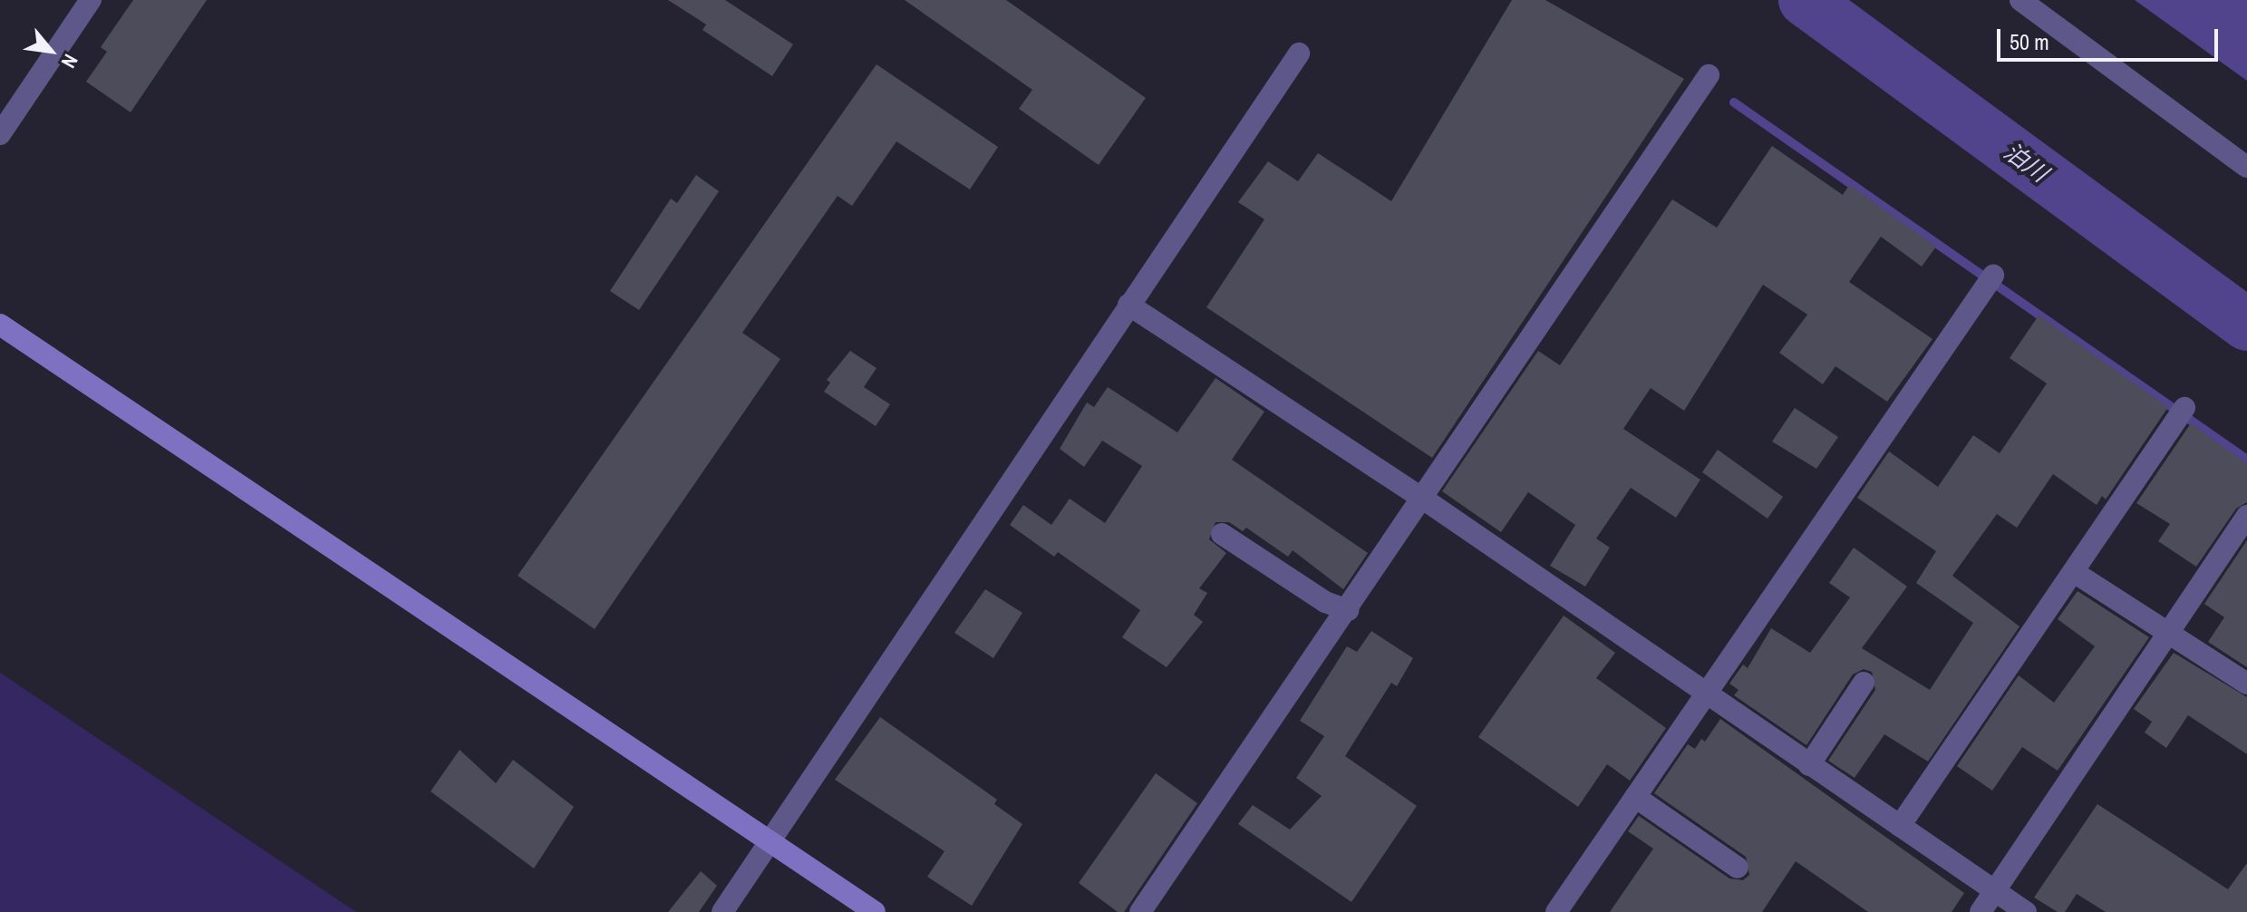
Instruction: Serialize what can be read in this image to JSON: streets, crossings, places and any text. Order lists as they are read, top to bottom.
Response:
{
  "water": ["泊川"],
  "scale_bar": "50 m",
  "north": "bottom right"
}
